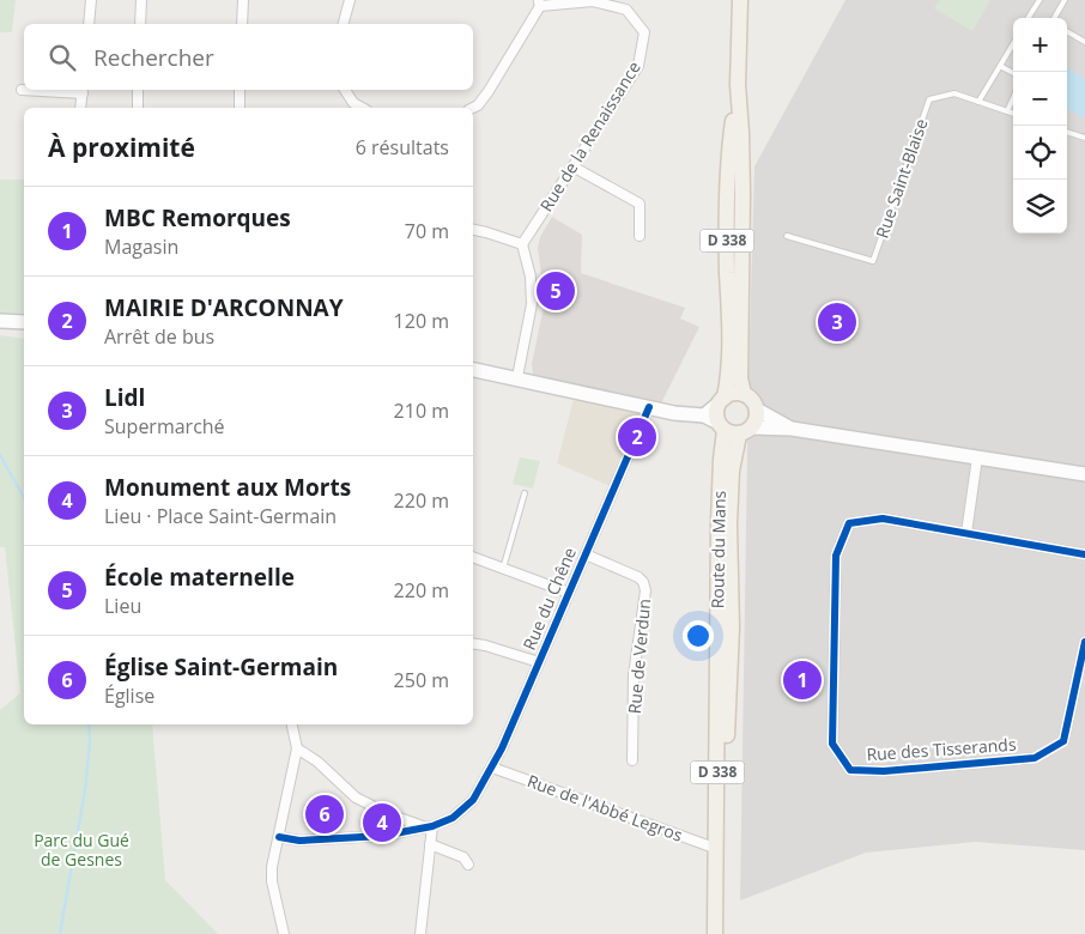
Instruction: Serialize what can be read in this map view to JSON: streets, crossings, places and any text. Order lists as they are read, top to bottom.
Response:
{
  "streets": {
    "main road": ["D 338", "Route du Mans"],
    "street": [
      "Rue de la Renaissance",
      "Rue du Chêne",
      "Rue de Verdun",
      "Rue des Tisserands",
      "Rue de l'Abbé Legros"
    ],
    "lane": ["Rue Saint-Blaise"]
  },
  "crossings": [
    ["D 338", "Route du Mans"],
    ["Route du Mans", "Rue de l'Abbé Legros"],
    ["Rue du Chêne", "Rue de Verdun"],
    ["Rue du Chêne", "Rue de l'Abbé Legros"]
  ],
  "parks": ["Parc du Gué de Gesnes"],
  "page": {
    "map_buttons": ["+", "−"],
    "search": "Rechercher",
    "heading": ["À proximité", "6 résultats"],
    "list": [
      {
        "mark": "1",
        "name": "MBC Remorques",
        "note": "Magasin",
        "value": "70 m"
      },
      {
        "mark": "2",
        "name": "MAIRIE D'ARCONNAY",
        "note": "Arrêt de bus",
        "value": "120 m"
      },
      {
        "mark": "3",
        "name": "Lidl",
        "note": "Supermarché",
        "value": "210 m"
      },
      {
        "mark": "4",
        "name": "Monument aux Morts",
        "note": "Lieu · Place Saint-Germain",
        "value": "220 m"
      },
      {
        "mark": "5",
        "name": "École maternelle",
        "note": "Lieu",
        "value": "220 m"
      },
      {
        "mark": "6",
        "name": "Église Saint-Germain",
        "note": "Église",
        "value": "250 m"
      }
    ],
    "pins": [
      "5",
      "3",
      "2",
      "1",
      "6",
      "4"
    ]
  }
}
